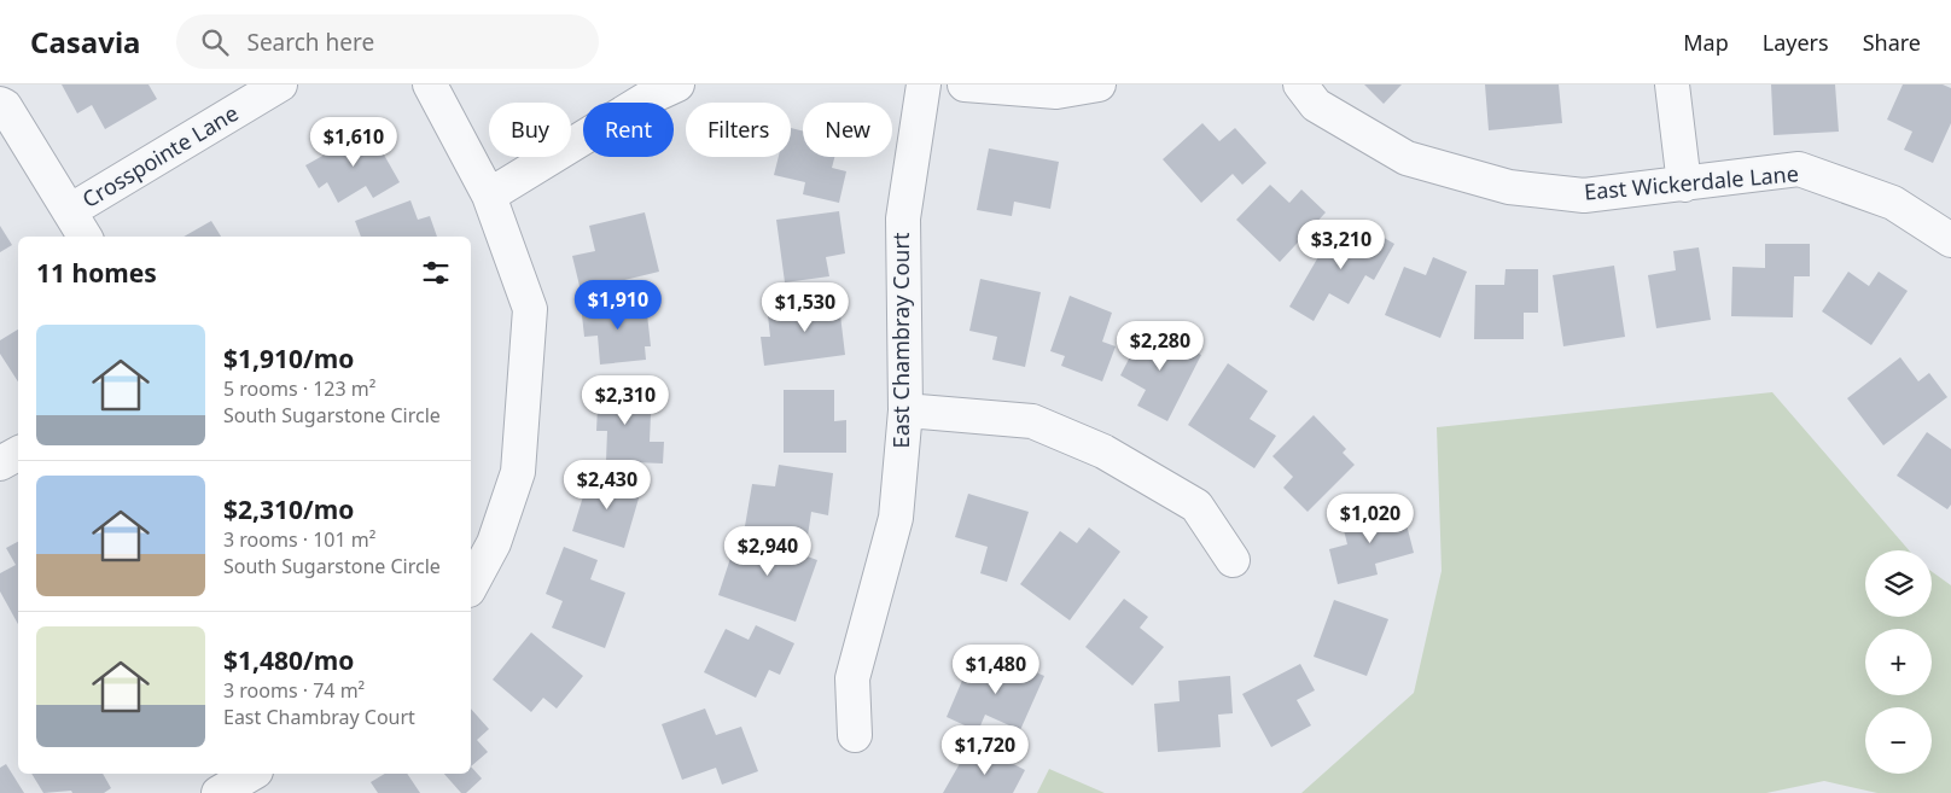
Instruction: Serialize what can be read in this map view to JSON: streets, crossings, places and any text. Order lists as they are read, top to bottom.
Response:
{
  "streets": {
    "street": ["Crosspointe Lane", "East Wickerdale Lane", "East Chambray Court"]
  },
  "page": {
    "header": "Casavia",
    "search": "Search here",
    "nav": ["Map", "Layers", "Share"],
    "chip": [
      "Buy",
      "Rent",
      "Filters",
      "New"
    ],
    "price": [
      "$1,610",
      "$3,210",
      "$1,910",
      "$1,530",
      "$2,280",
      "$2,310",
      "$2,430",
      "$1,020",
      "$2,940",
      "$1,480",
      "$1,720"
    ],
    "heading": "11 homes",
    "list": [
      {
        "name": "$1,910/mo",
        "note": "5 rooms · 123 m² · South Sugarstone Circle"
      },
      {
        "name": "$2,310/mo",
        "note": "3 rooms · 101 m² · South Sugarstone Circle"
      },
      {
        "name": "$1,480/mo",
        "note": "3 rooms · 74 m² · East Chambray Court"
      }
    ],
    "map_buttons": ["+", "−"]
  }
}
